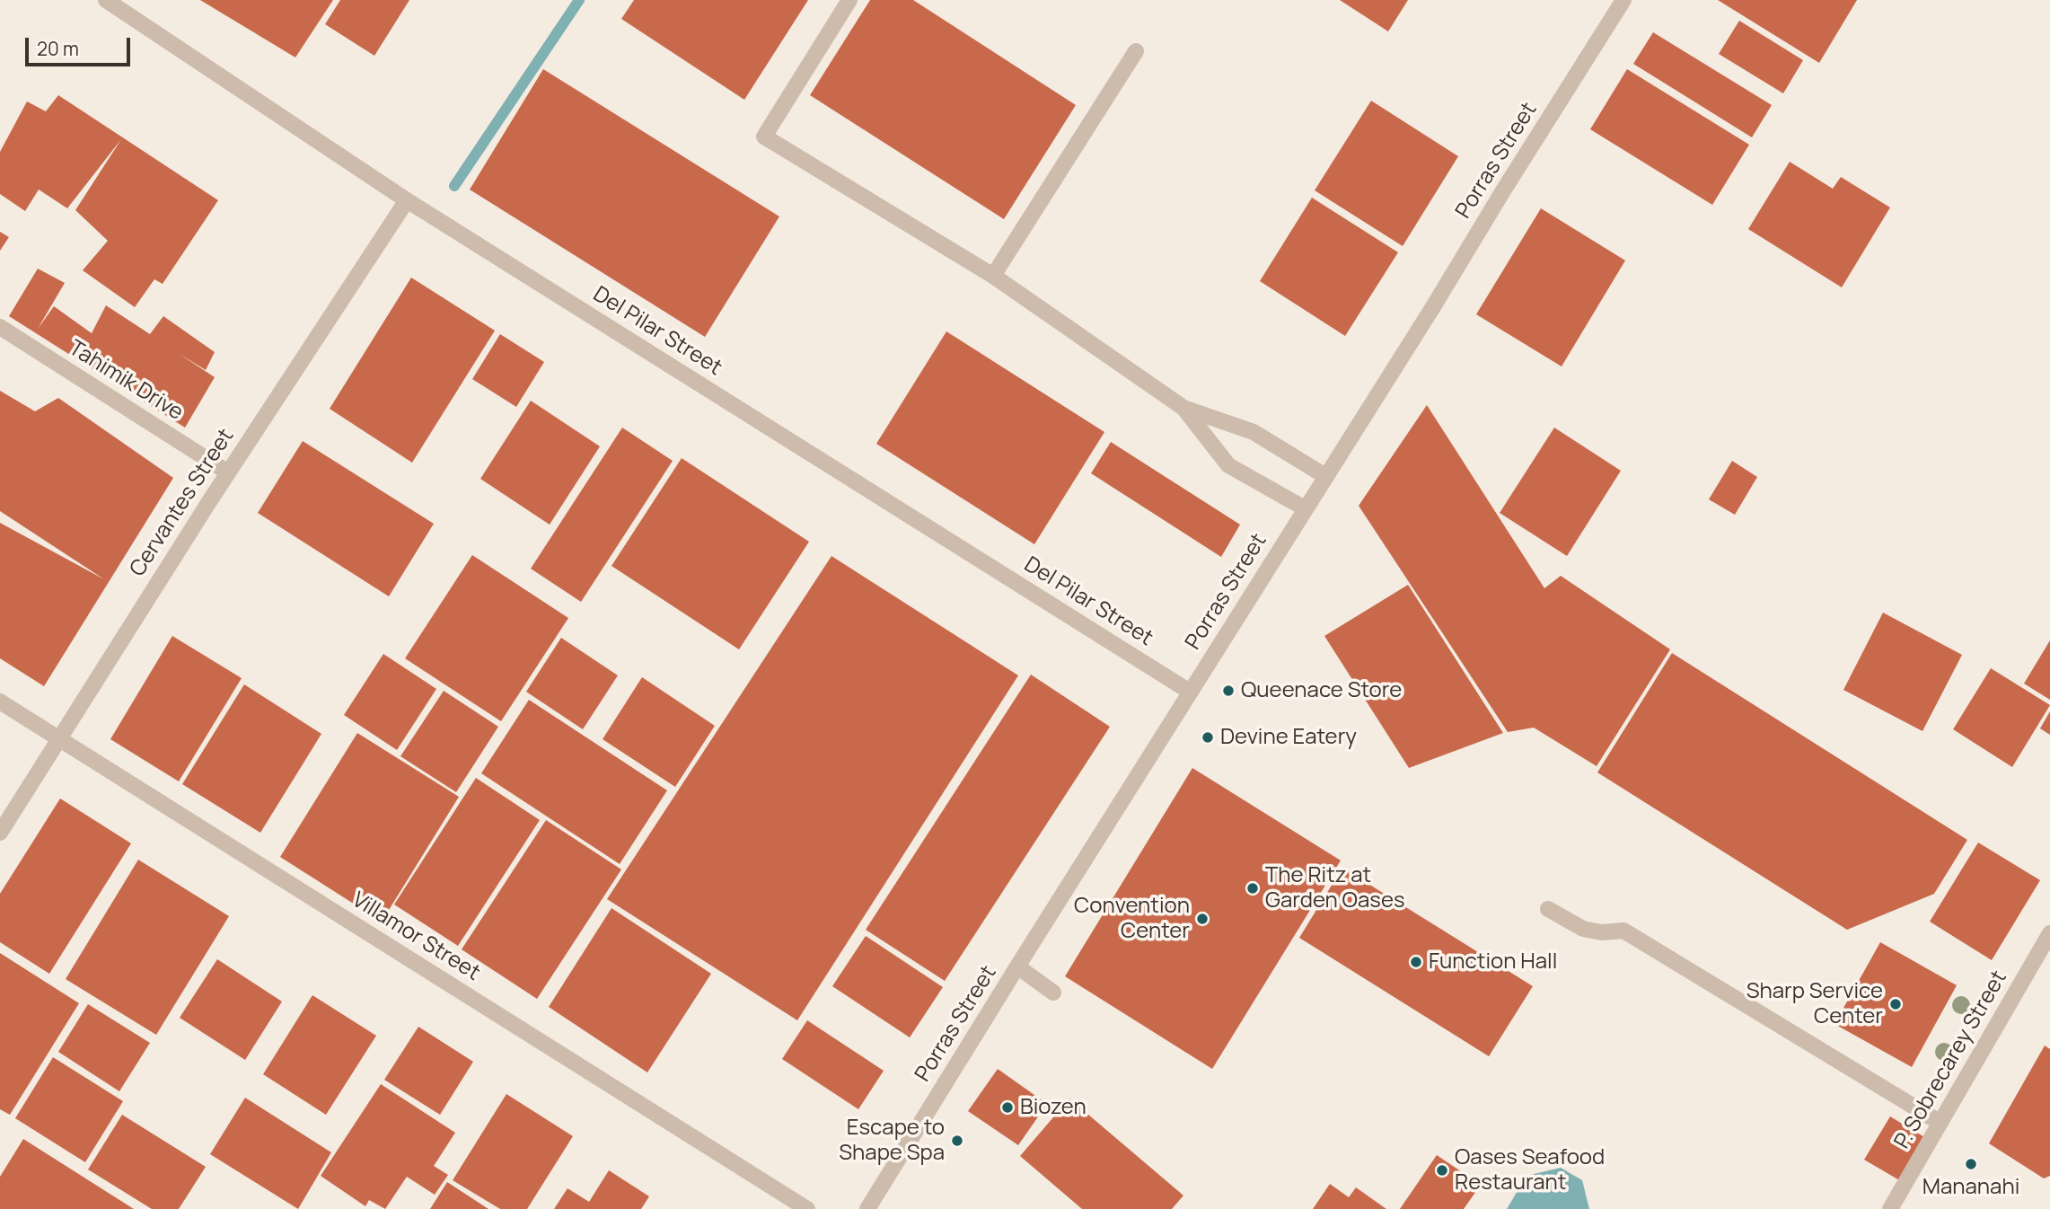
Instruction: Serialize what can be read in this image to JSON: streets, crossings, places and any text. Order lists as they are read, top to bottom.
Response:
{
  "streets": {
    "street": [
      "Porras Street",
      "Del Pilar Street",
      "Tahimik Drive",
      "Cervantes Street",
      "Villamor Street",
      "P. Sobrecarey Street"
    ]
  },
  "crossings": [
    ["Porras Street", "Del Pilar Street"],
    ["Del Pilar Street", "Cervantes Street"],
    ["Tahimik Drive", "Cervantes Street"],
    ["Cervantes Street", "Villamor Street"]
  ],
  "places": [
    "Queenace Store",
    "Devine Eatery",
    "The Ritz at Garden Oases",
    "Convention Center",
    "Function Hall",
    "Sharp Service Center",
    "Biozen",
    "Escape to Shape Spa",
    "Mananahi",
    "Oases Seafood Restaurant"
  ],
  "scale_bar": "20 m"
}
